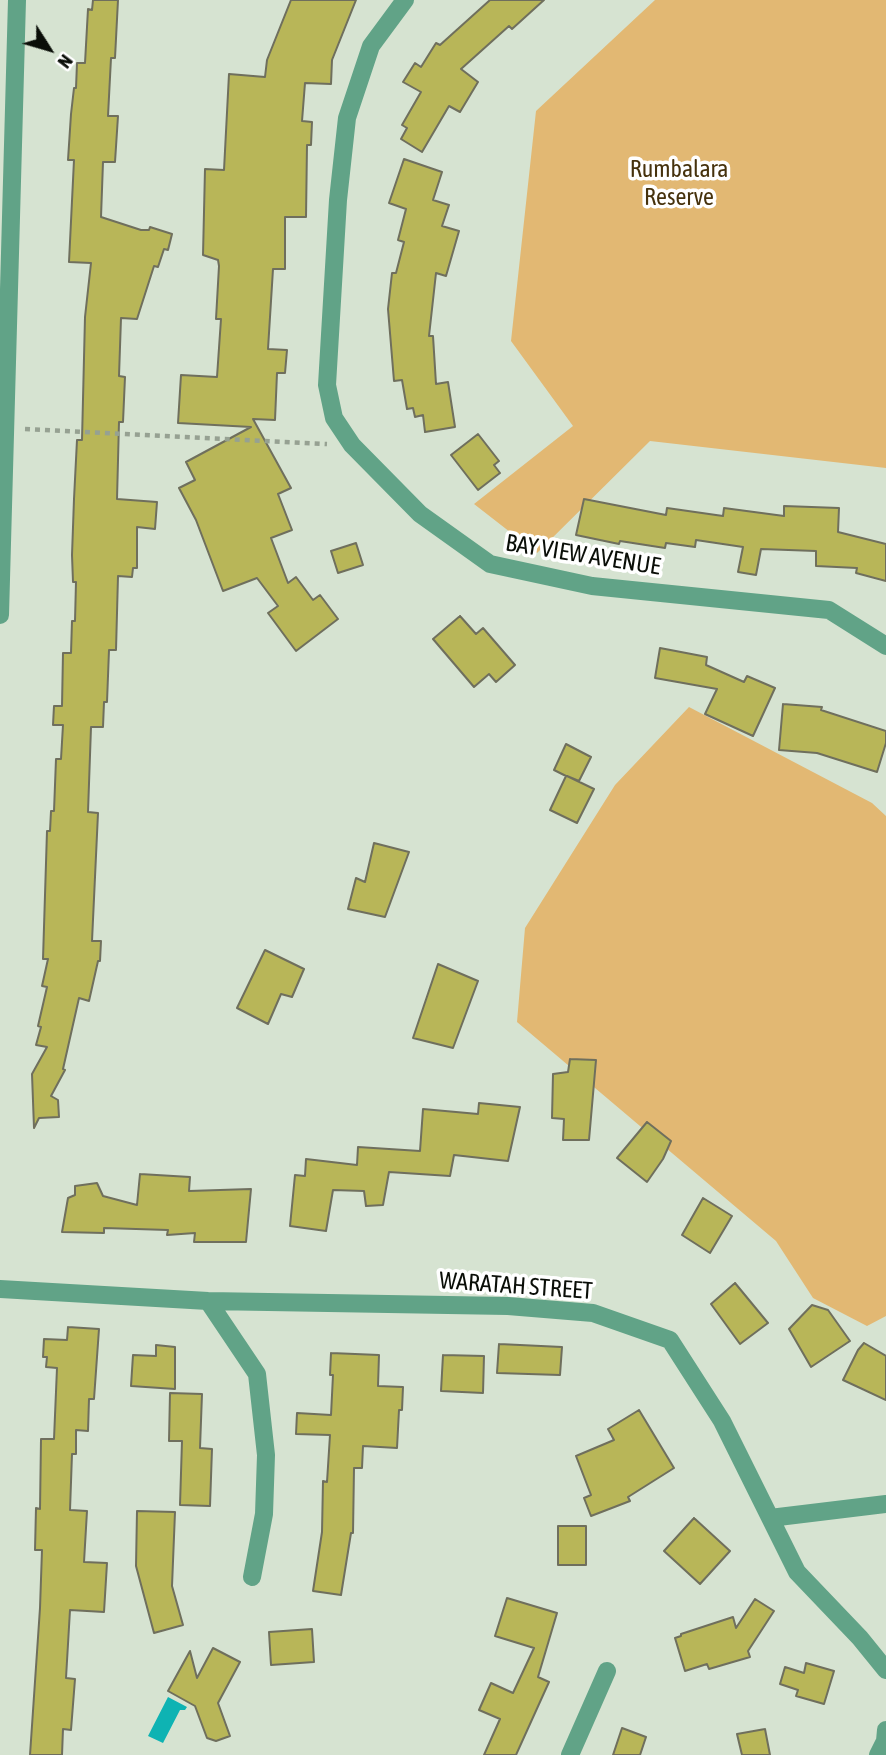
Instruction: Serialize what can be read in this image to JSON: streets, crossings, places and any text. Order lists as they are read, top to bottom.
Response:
{
  "streets": {
    "street": ["BAY VIEW AVENUE", "WARATAH STREET"]
  },
  "parks": ["Rumbalara Reserve"],
  "north": "bottom right"
}
